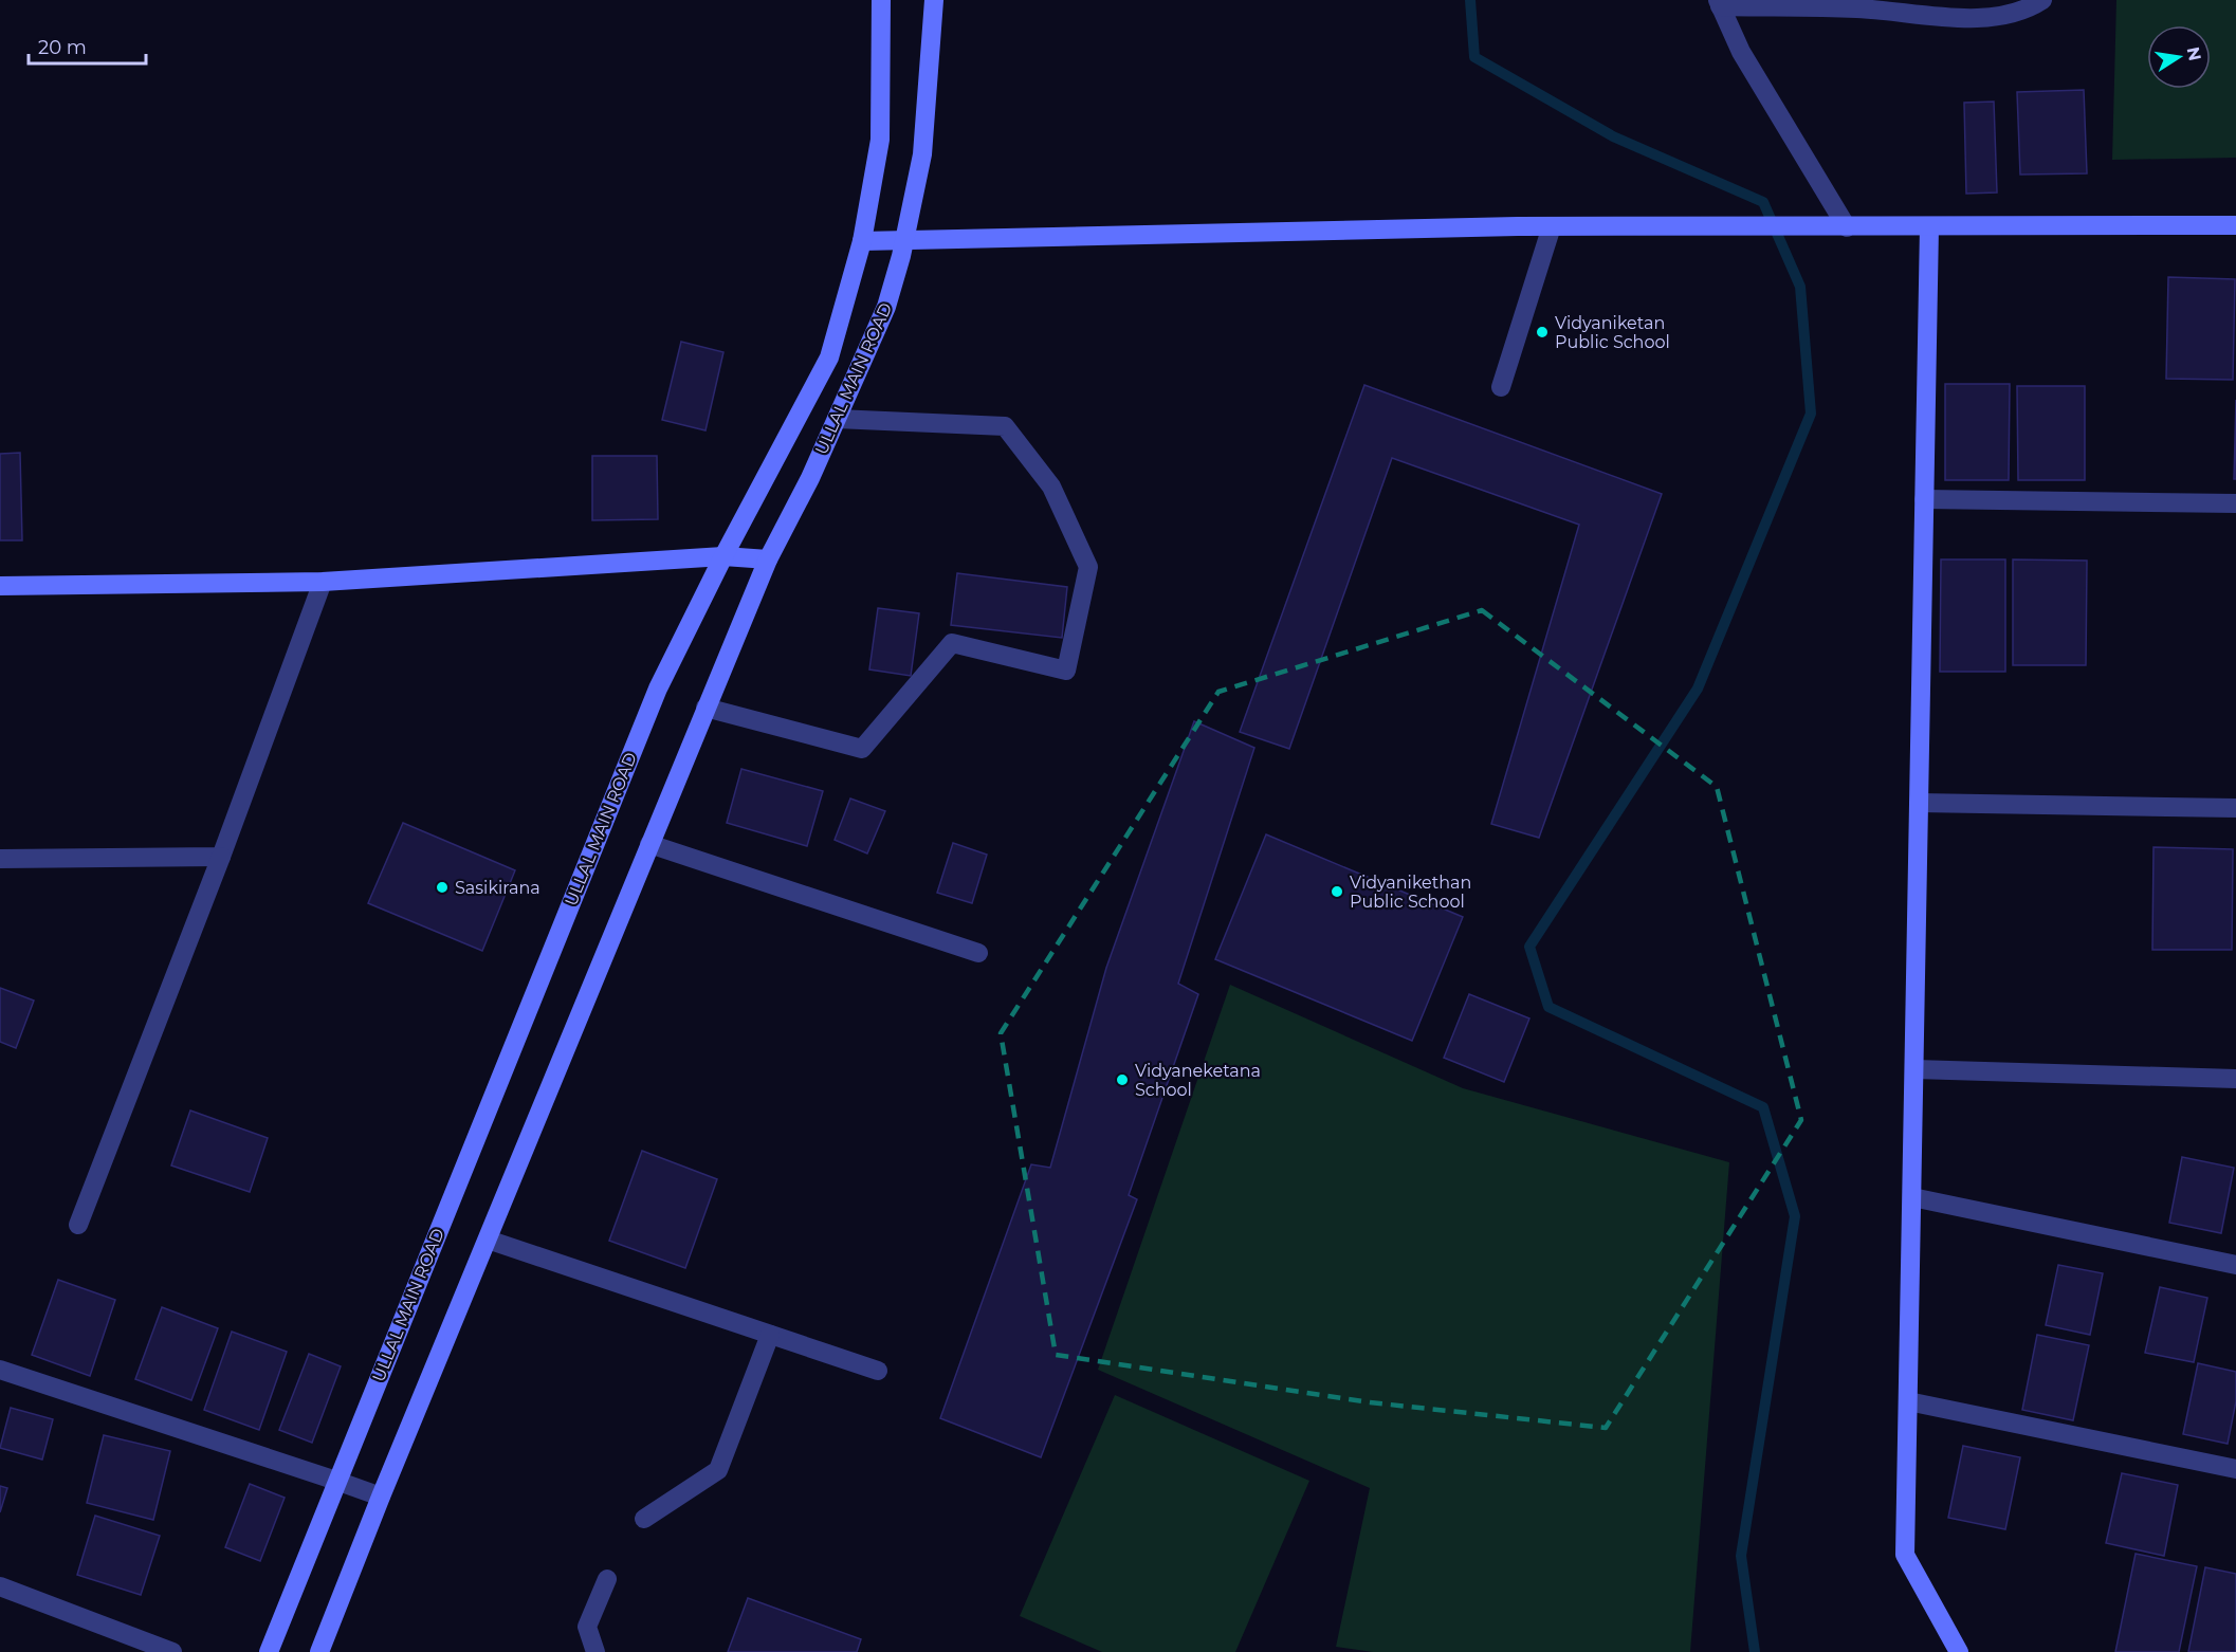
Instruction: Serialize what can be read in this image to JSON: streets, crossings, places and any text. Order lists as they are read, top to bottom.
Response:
{
  "streets": {
    "street": ["ULLAL MAIN ROAD"]
  },
  "places": [
    "Vidyaniketan Public School",
    "Sasikirana",
    "Vidyanikethan Public School",
    "Vidyaneketana School"
  ],
  "scale_bar": "20 m",
  "north": "right"
}
